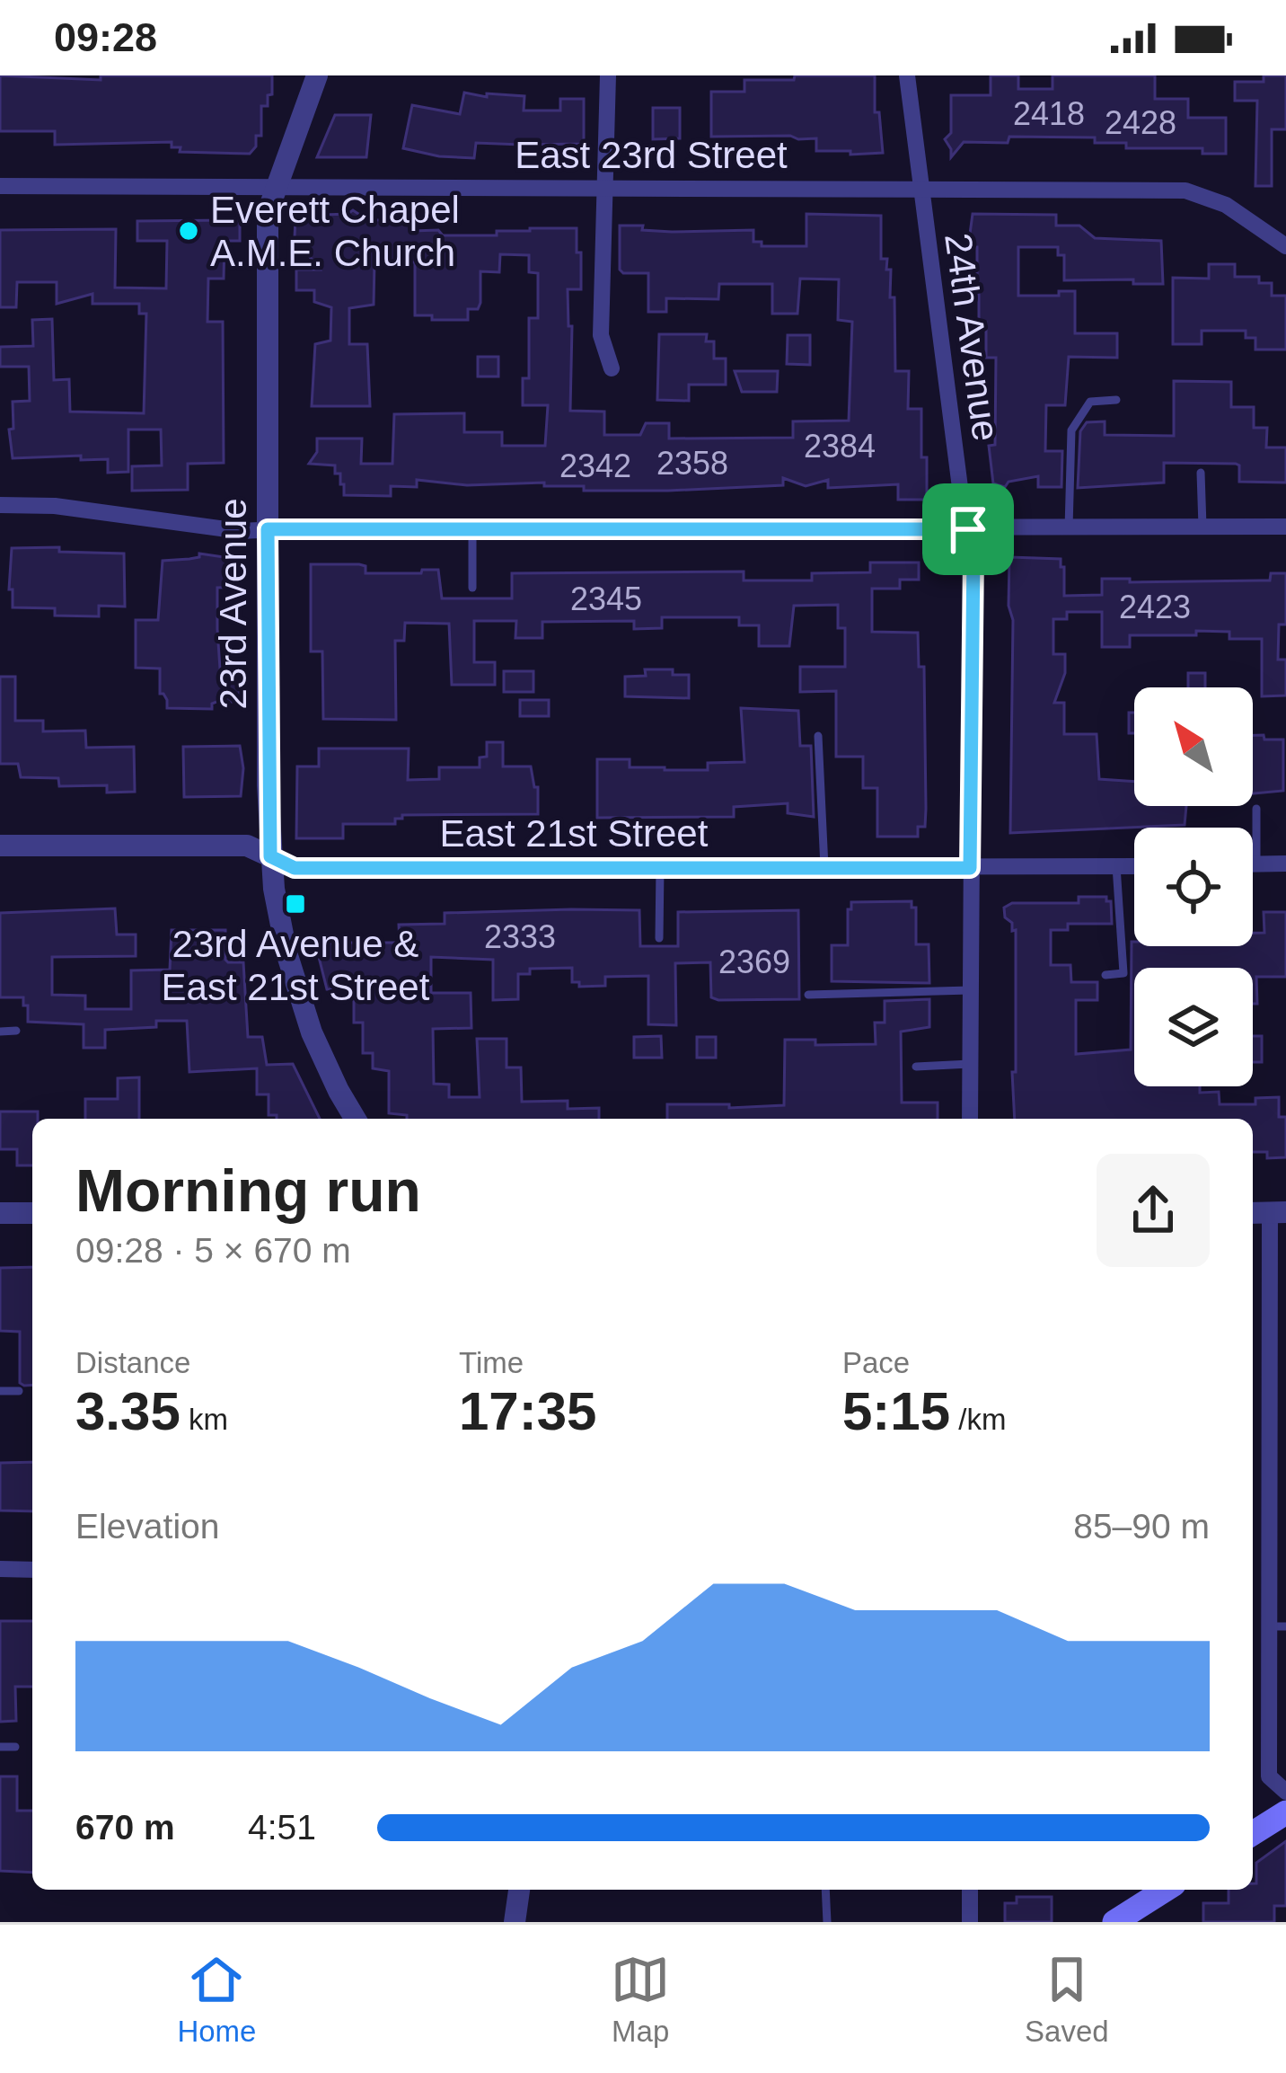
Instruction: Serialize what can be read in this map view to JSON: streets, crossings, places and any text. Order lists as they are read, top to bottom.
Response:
{
  "streets": {
    "street": [
      "East 23rd Street",
      "24th Avenue",
      "23rd Avenue",
      "East 21st Street"
    ]
  },
  "crossings": [
    ["East 23rd Street", "24th Avenue"],
    ["East 23rd Street", "23rd Avenue"],
    ["24th Avenue", "East 21st Street"],
    ["23rd Avenue", "East 21st Street"]
  ],
  "places": {
    "other": ["Everett Chapel A.M.E. Church"],
    "transit": ["23rd Avenue & East 21st Street"]
  },
  "house_numbers": [
    "2418",
    "2428",
    "2384",
    "2358",
    "2342",
    "2345",
    "2423",
    "2333",
    "2369"
  ],
  "north": "top left",
  "page": {
    "status": "09:28",
    "heading": ["Morning run", "09:28 · 5 × 670 m"],
    "stats": [
      ["Distance", "3.35 km"],
      ["Time", "17:35"],
      ["Pace", "5:15 /km"]
    ],
    "chart": ["Elevation", "85–90 m"],
    "list": [
      {
        "name": "670 m",
        "note": "4:51"
      }
    ],
    "tabs": ["Home", "Map", "Saved"]
  }
}
